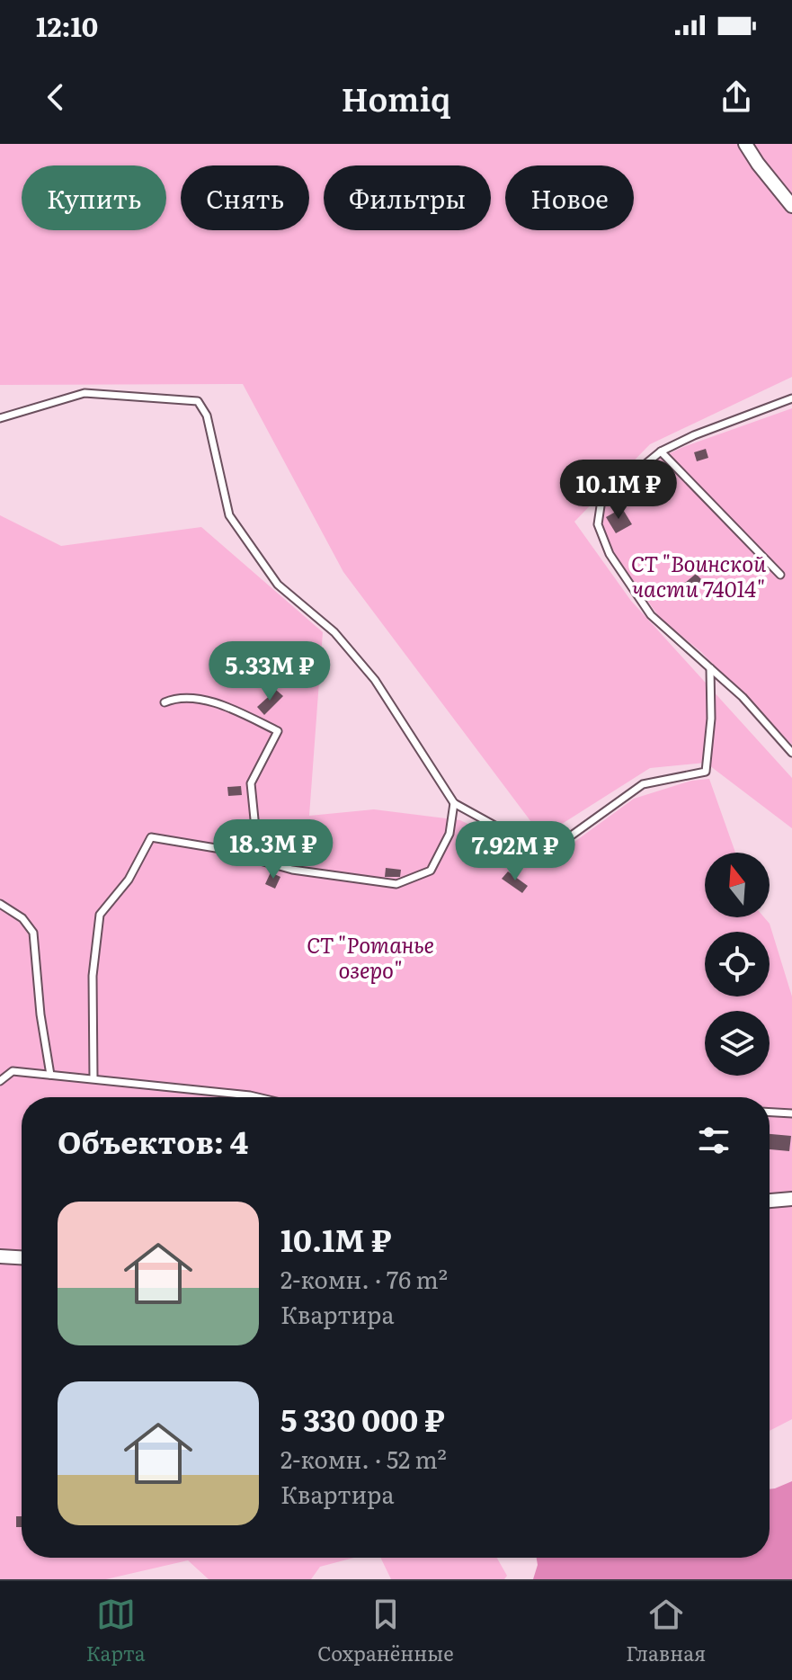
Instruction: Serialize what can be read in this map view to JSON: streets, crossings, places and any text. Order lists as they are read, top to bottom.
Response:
{
  "parks": ["СТ \"Воинской части 74014\"", "СТ \"Ротанье озеро\""],
  "north": "top",
  "page": {
    "status": "12:10",
    "header": "Homiq",
    "chip": [
      "Купить",
      "Снять",
      "Фильтры",
      "Новое"
    ],
    "price": [
      "10.1M ₽",
      "5.33M ₽",
      "18.3M ₽",
      "7.92M ₽"
    ],
    "heading": "Объектов: 4",
    "list": [
      {
        "name": "10.1M ₽",
        "note": "2-комн. · 76 m² · Квартира"
      },
      {
        "name": "5 330 000 ₽",
        "note": "2-комн. · 52 m² · Квартира"
      }
    ],
    "tabs": ["Карта", "Сохранённые", "Главная"]
  }
}
